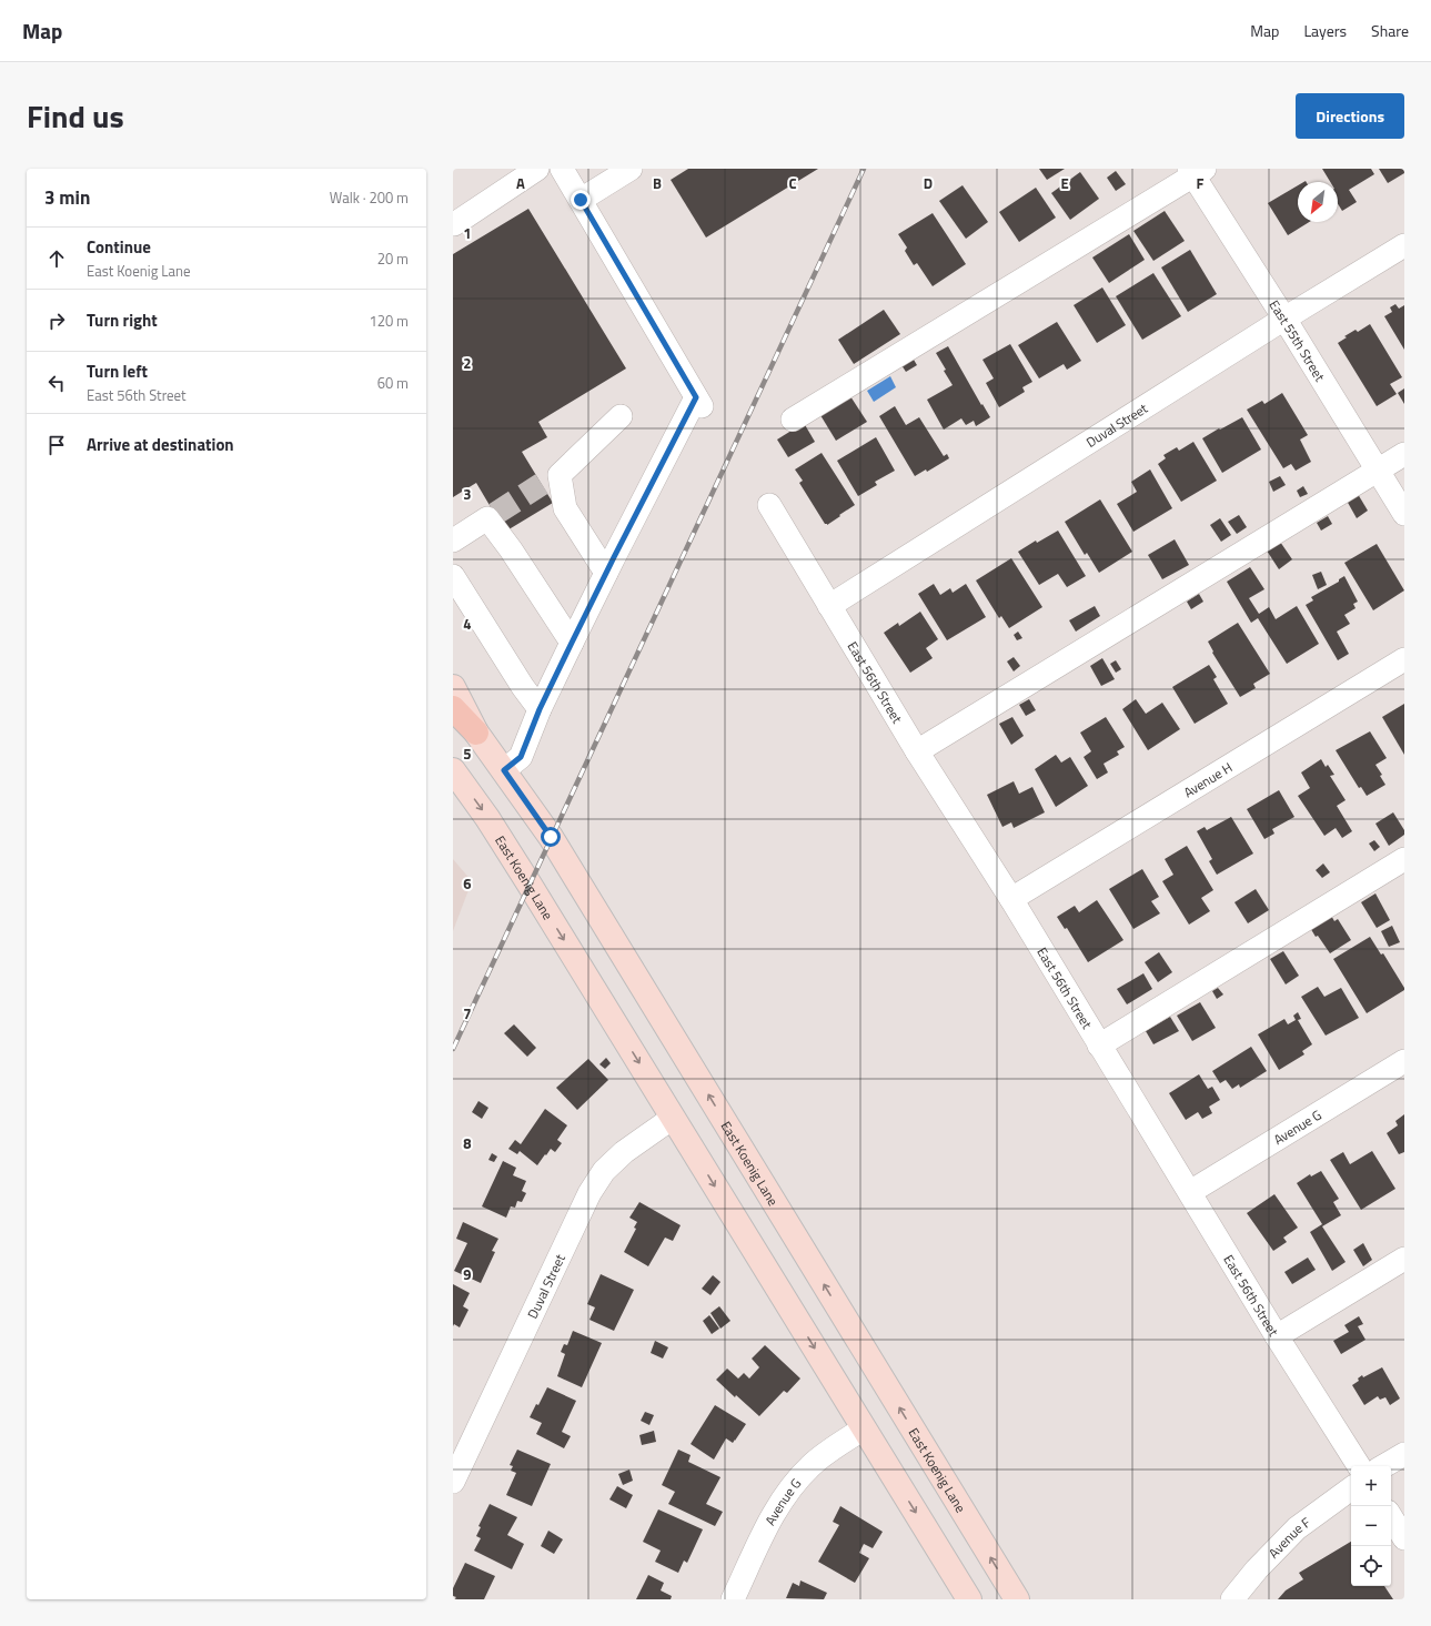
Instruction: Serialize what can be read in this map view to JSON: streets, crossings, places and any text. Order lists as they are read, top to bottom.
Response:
{
  "streets": {
    "main road": ["East Koenig Lane"],
    "street": [
      "East 55th Street",
      "Duval Street",
      "East 56th Street",
      "Avenue H",
      "Avenue G",
      "Avenue F"
    ]
  },
  "crossings": [
    ["East 55th Street", "Duval Street"],
    ["Duval Street", "East 56th Street"],
    ["Duval Street", "East Koenig Lane"],
    ["East 56th Street", "Avenue H"],
    ["East 56th Street", "Avenue G"],
    ["East Koenig Lane", "Avenue G"]
  ],
  "north": "bottom left",
  "page": {
    "header": "Map",
    "nav": ["Map", "Layers", "Share"],
    "title": "Find us",
    "buttons": "Directions",
    "heading": ["3 min", "Walk · 200 m"],
    "list": [
      ["Continue", "East Koenig Lane", "20 m"],
      ["Turn right", "120 m"],
      ["Turn left", "East 56th Street", "60 m"],
      "Arrive at destination"
    ],
    "map_buttons": ["+", "−"]
  },
  "grid": {
    "columns": [
      "A",
      "B",
      "C",
      "D",
      "E",
      "F"
    ],
    "rows": [
      "1",
      "2",
      "3",
      "4",
      "5",
      "6",
      "7",
      "8",
      "9"
    ]
  }
}
